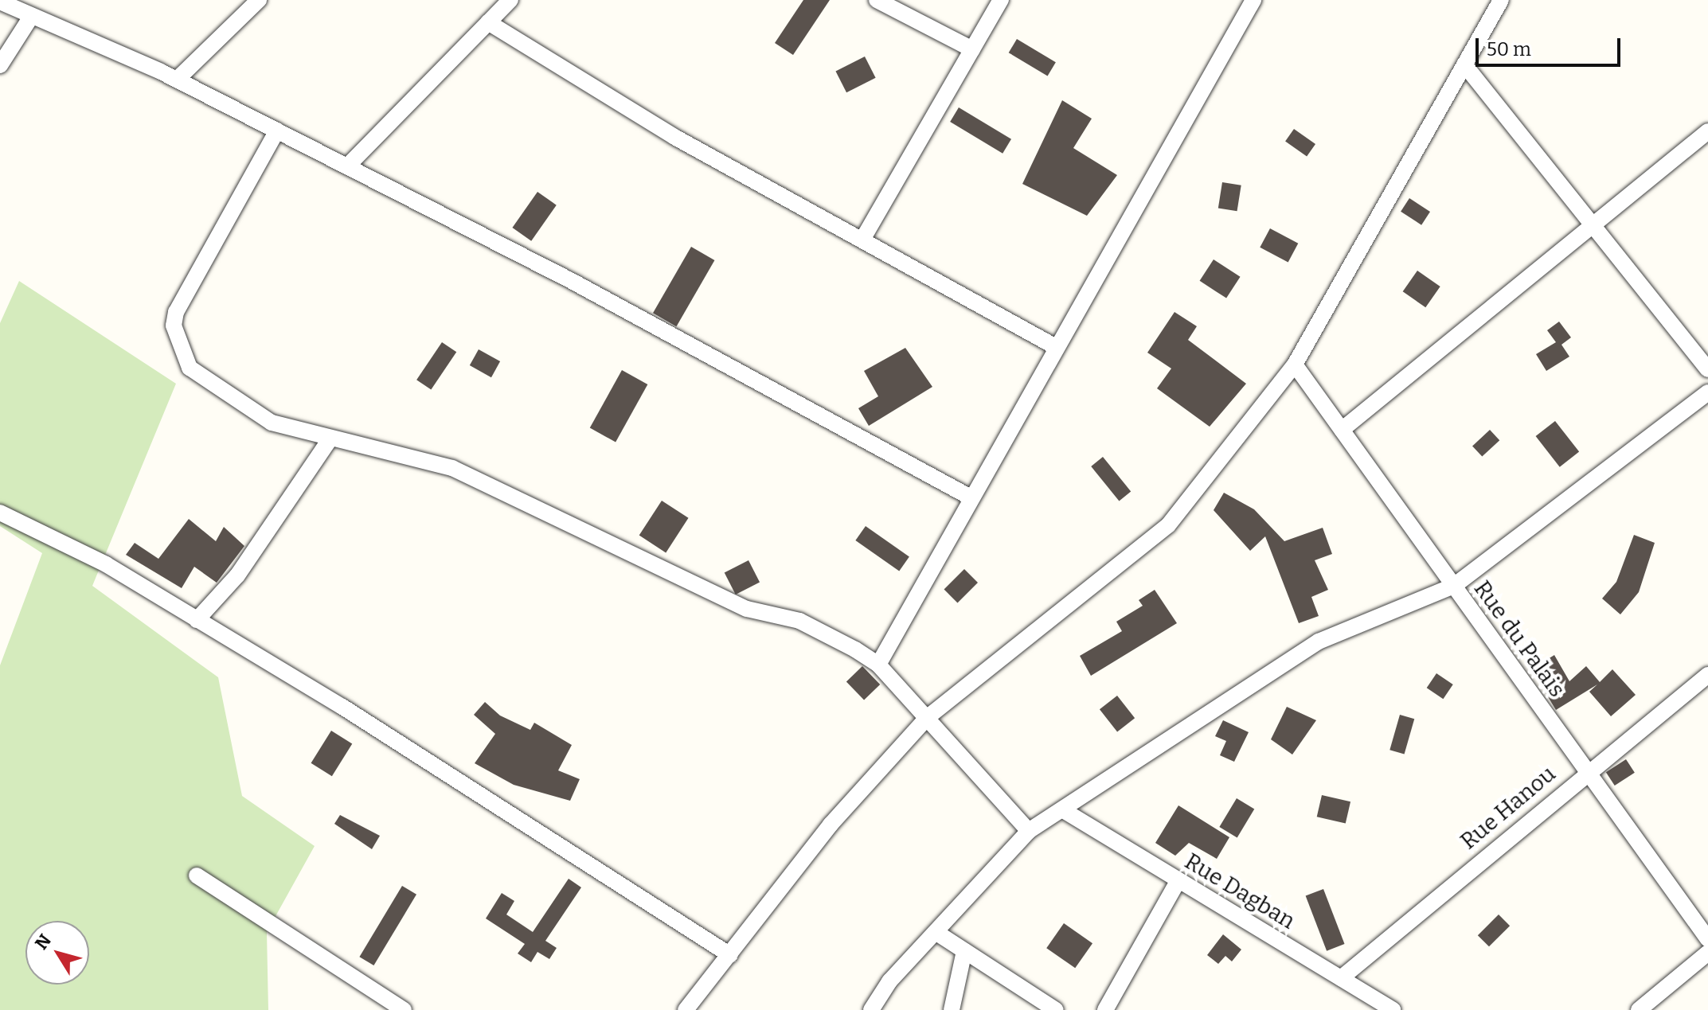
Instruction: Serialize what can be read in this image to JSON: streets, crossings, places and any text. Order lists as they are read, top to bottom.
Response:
{
  "streets": {
    "street": ["Rue du Palais", "Rue Hanou", "Rue Dagban"]
  },
  "crossings": [
    ["Rue du Palais", "Rue Hanou"],
    ["Rue Hanou", "Rue Dagban"]
  ],
  "scale_bar": "50 m",
  "north": "top left"
}
